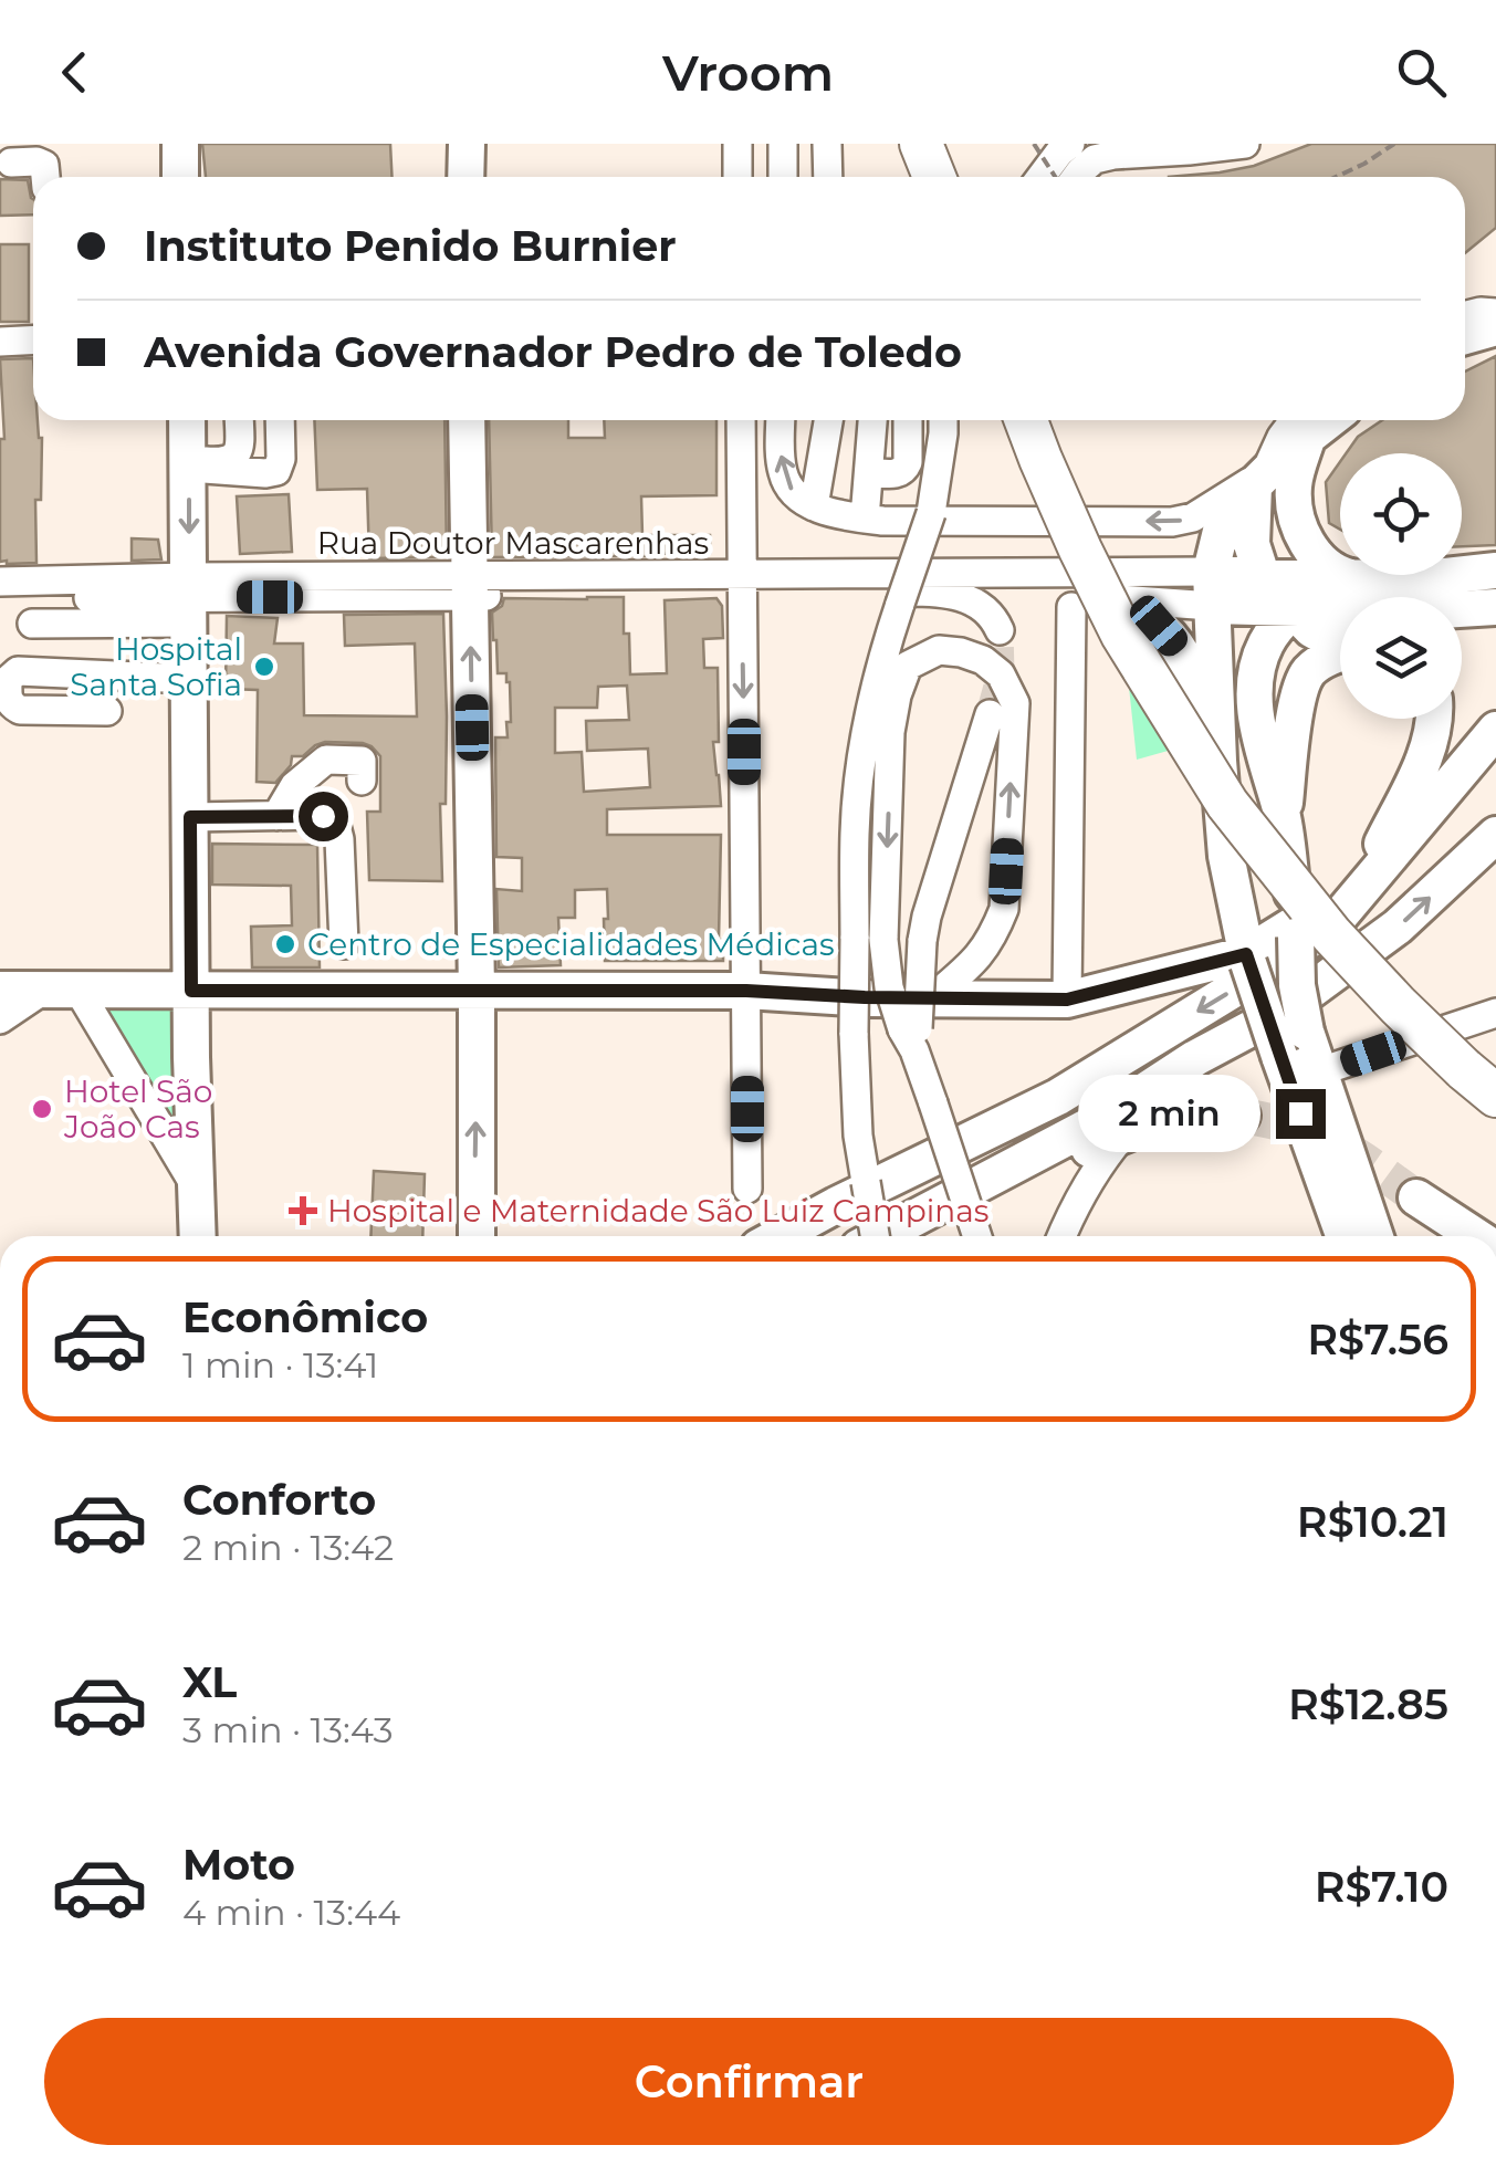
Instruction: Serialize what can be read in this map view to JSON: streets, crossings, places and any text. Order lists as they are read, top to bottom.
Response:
{
  "streets": {
    "street": ["Rua Doutor Mascarenhas"]
  },
  "places": {
    "other": ["Hospital Santa Sofia", "Centro de Especialidades Médicas", "Hotel São João Cas"],
    "health": ["Hospital e Maternidade São Luiz Campinas"]
  },
  "page": {
    "header": "Vroom",
    "banner": ["Instituto Penido Burnier", "Avenida Governador Pedro de Toledo"],
    "bubble": "2 min",
    "list": [
      {
        "name": "Econômico",
        "note": "1 min · 13:41",
        "value": "R$7.56"
      },
      {
        "name": "Conforto",
        "note": "2 min · 13:42",
        "value": "R$10.21"
      },
      {
        "name": "XL",
        "note": "3 min · 13:43",
        "value": "R$12.85"
      },
      {
        "name": "Moto",
        "note": "4 min · 13:44",
        "value": "R$7.10"
      }
    ],
    "buttons": "Confirmar"
  }
}
